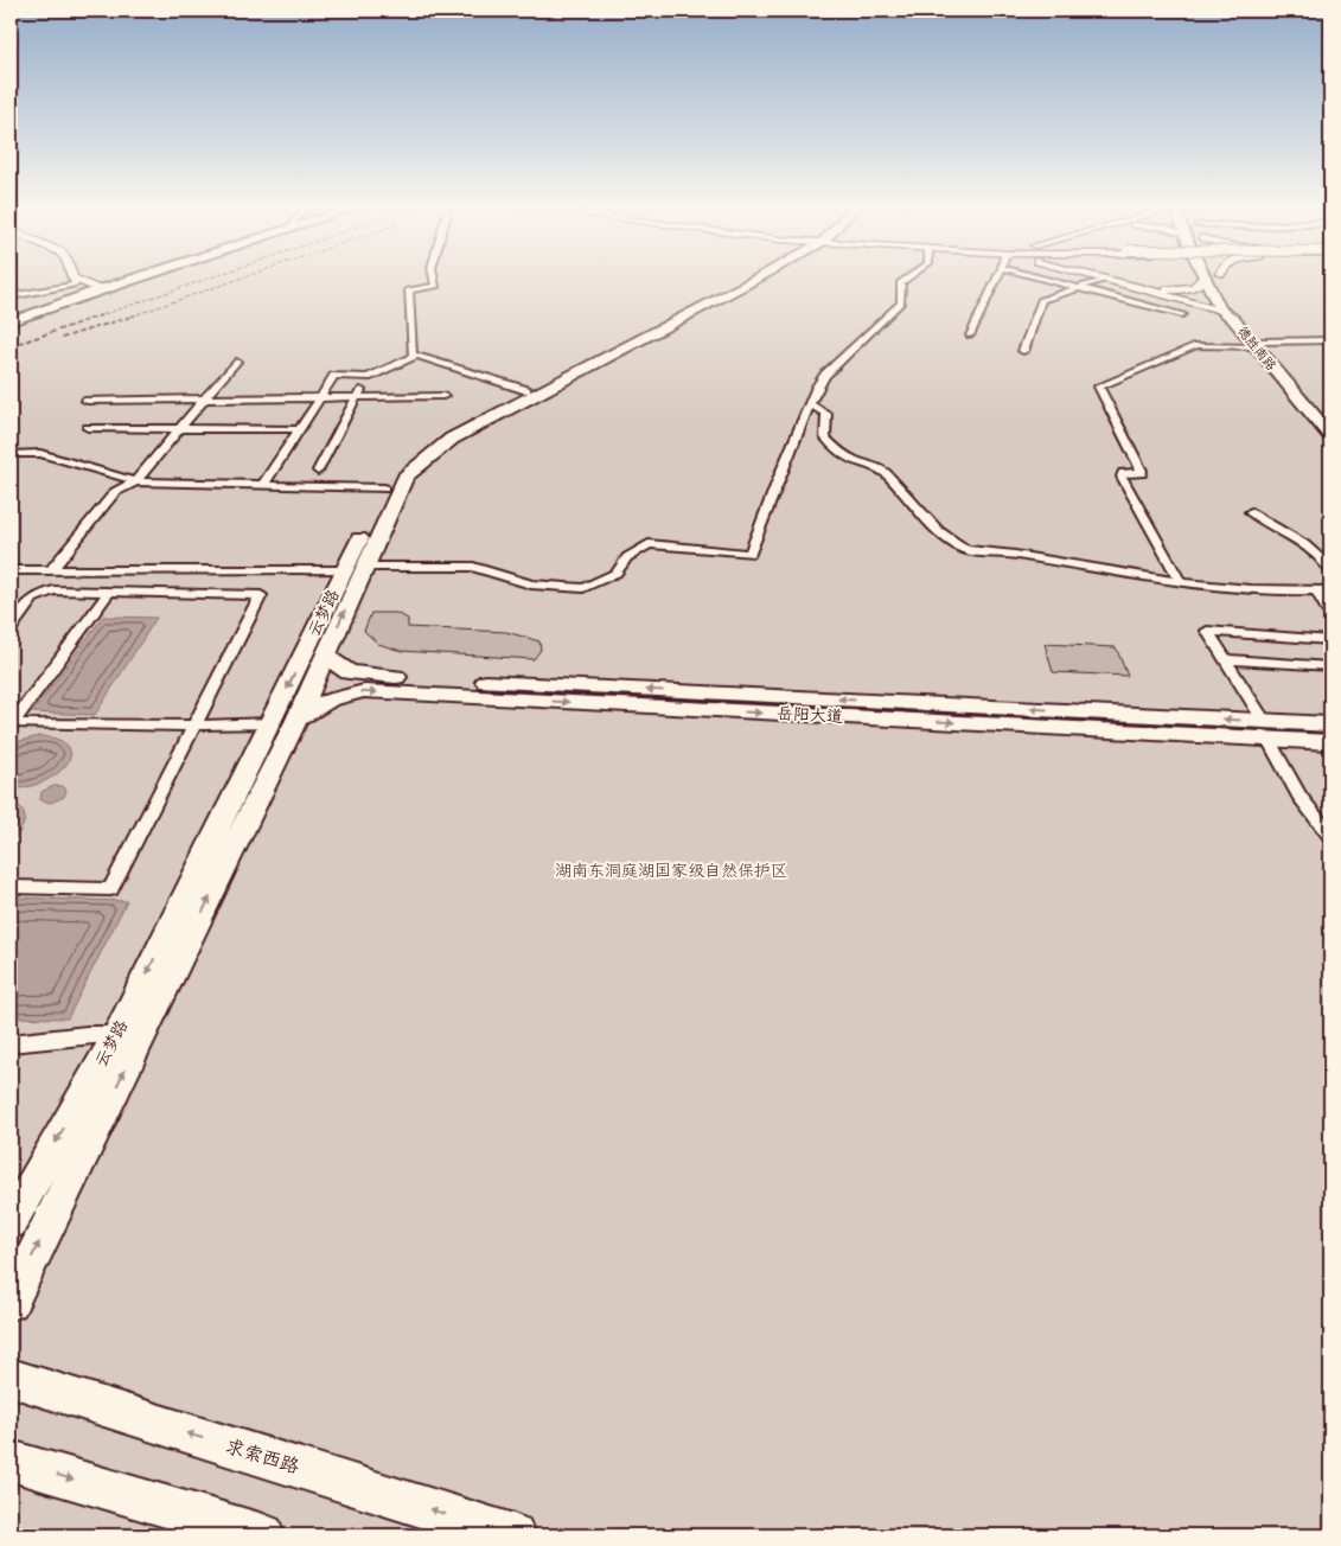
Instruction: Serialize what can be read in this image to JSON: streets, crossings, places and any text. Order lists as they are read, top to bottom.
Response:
{
  "streets": {
    "main road": [
      "德胜南路",
      "云梦路",
      "岳阳大道",
      "求索西路"
    ]
  },
  "parks": ["湖南东洞庭湖国家级自然保护区"]
}
